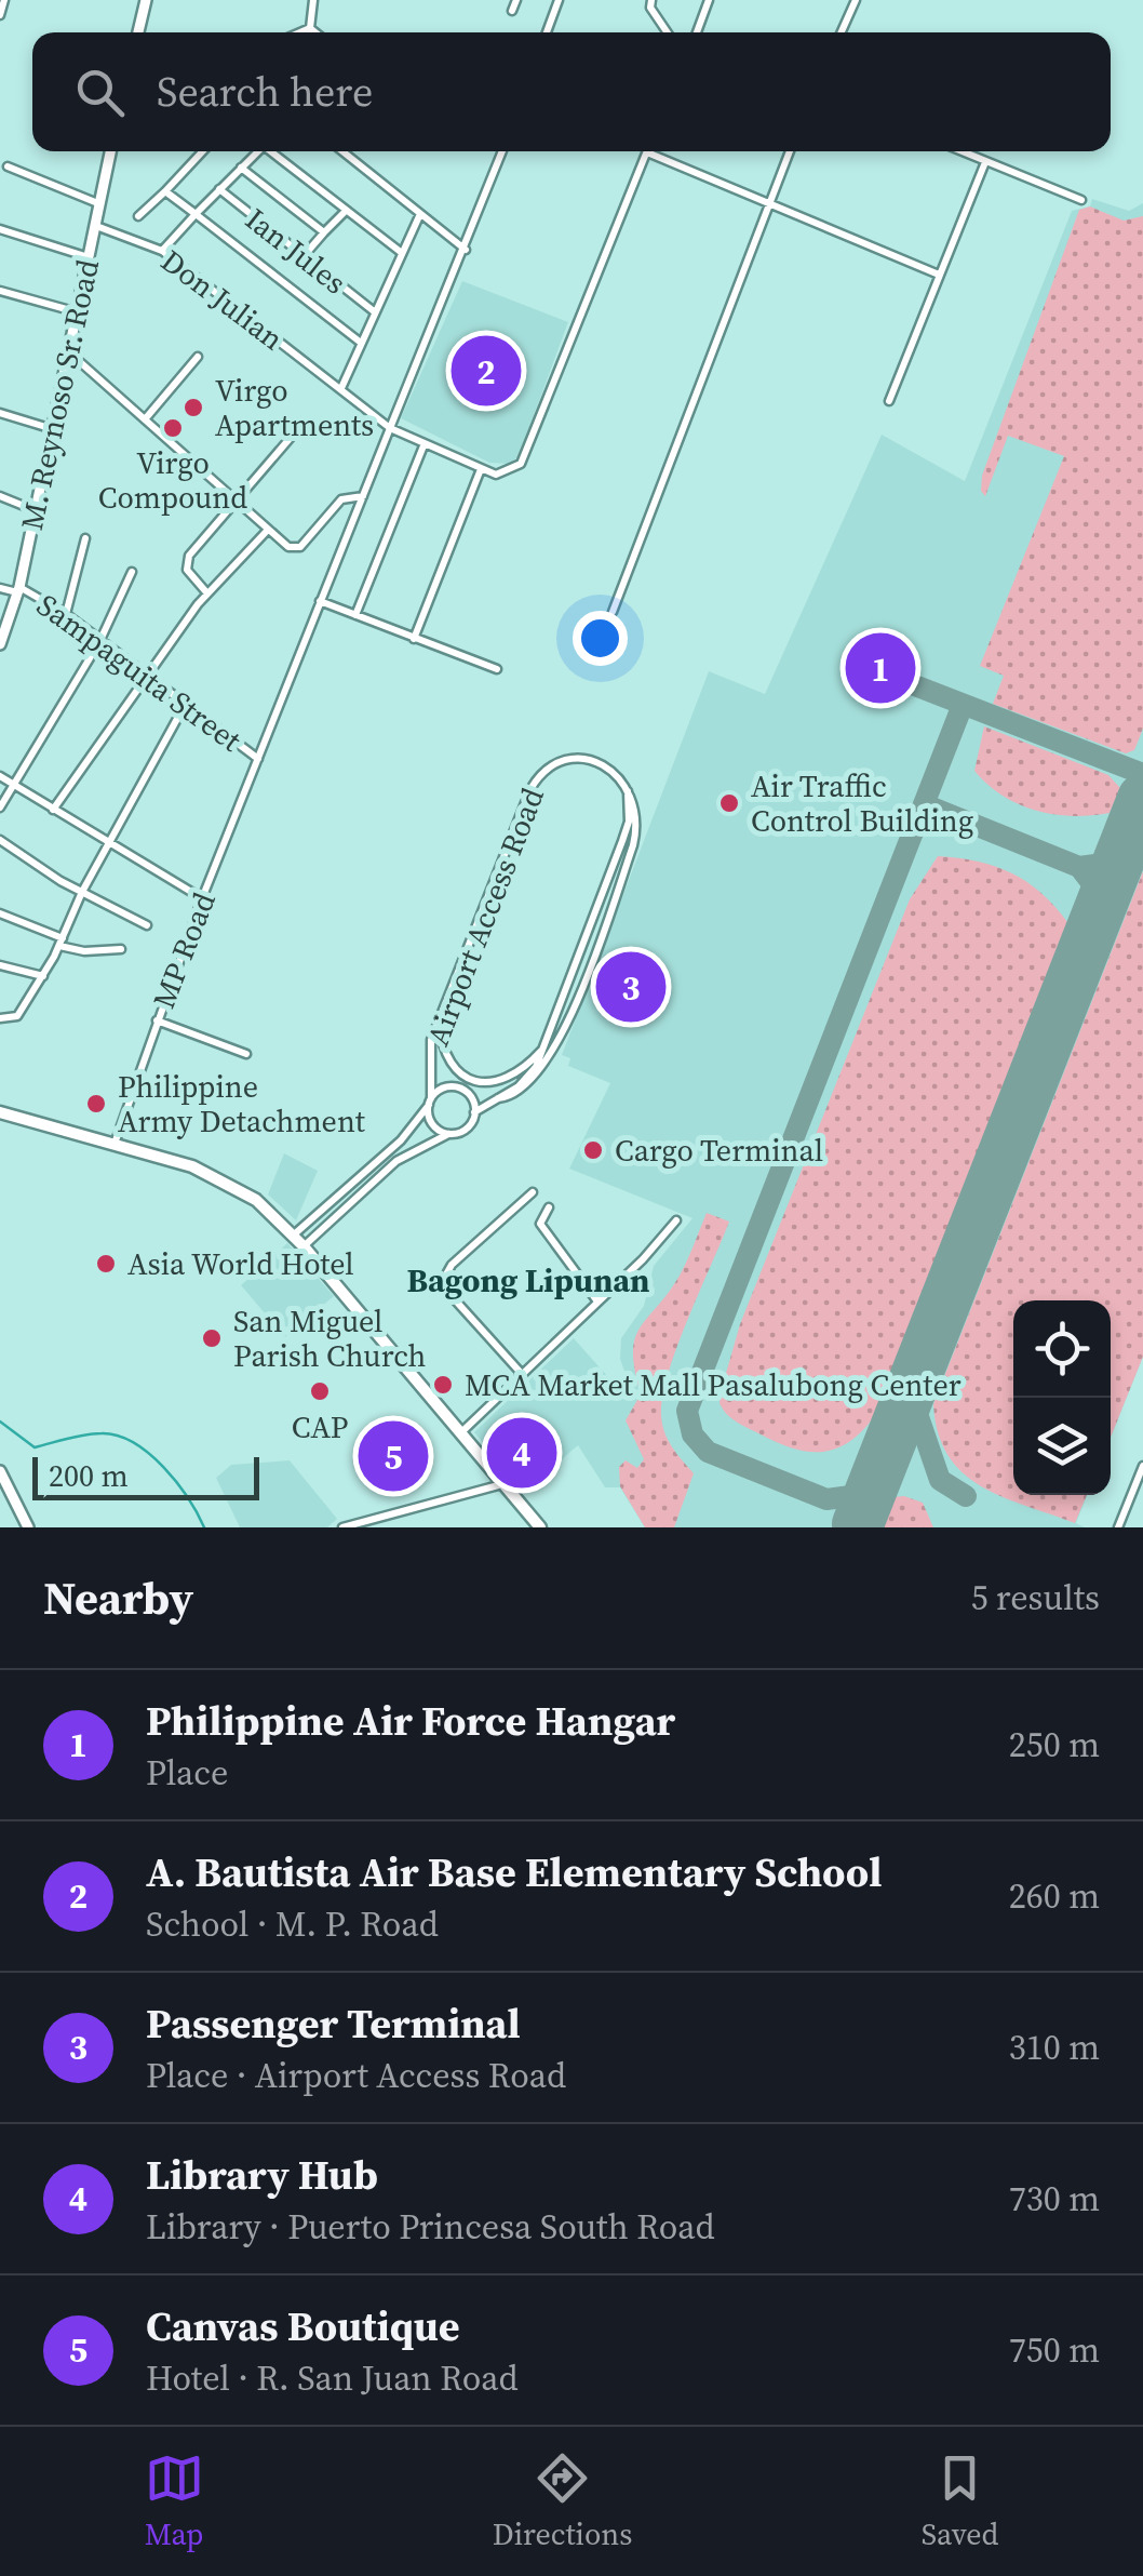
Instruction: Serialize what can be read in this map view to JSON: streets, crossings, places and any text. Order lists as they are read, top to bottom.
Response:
{
  "streets": {
    "street": [
      "Ian Jules",
      "Don Julian",
      "M. Reynoso Sr. Road",
      "Sampaguita Street",
      "Airport Access Road",
      "MP Road"
    ]
  },
  "crossings": [
    ["Don Julian", "M. Reynoso Sr. Road"],
    ["Don Julian", "MP Road"],
    ["M. Reynoso Sr. Road", "Sampaguita Street"],
    ["Sampaguita Street", "MP Road"]
  ],
  "districts": ["Bagong Lipunan"],
  "places": [
    "Virgo Apartments",
    "Virgo Compound",
    "Air Traffic Control Building",
    "Philippine Army Detachment",
    "Cargo Terminal",
    "Asia World Hotel",
    "San Miguel Parish Church",
    "MCA Market Mall Pasalubong Center",
    "CAP"
  ],
  "scale_bar": "200 m",
  "page": {
    "search": "Search here",
    "pins": [
      "2",
      "1",
      "3",
      "4",
      "5"
    ],
    "scale": "200 m",
    "heading": ["Nearby", "5 results"],
    "list": [
      {
        "mark": "1",
        "name": "Philippine Air Force Hangar",
        "note": "Place",
        "value": "250 m"
      },
      {
        "mark": "2",
        "name": "A. Bautista Air Base Elementary School",
        "note": "School · M. P. Road",
        "value": "260 m"
      },
      {
        "mark": "3",
        "name": "Passenger Terminal",
        "note": "Place · Airport Access Road",
        "value": "310 m"
      },
      {
        "mark": "4",
        "name": "Library Hub",
        "note": "Library · Puerto Princesa South Road",
        "value": "730 m"
      },
      {
        "mark": "5",
        "name": "Canvas Boutique",
        "note": "Hotel · R. San Juan Road",
        "value": "750 m"
      }
    ],
    "nav": ["Map", "Directions", "Saved"]
  }
}
